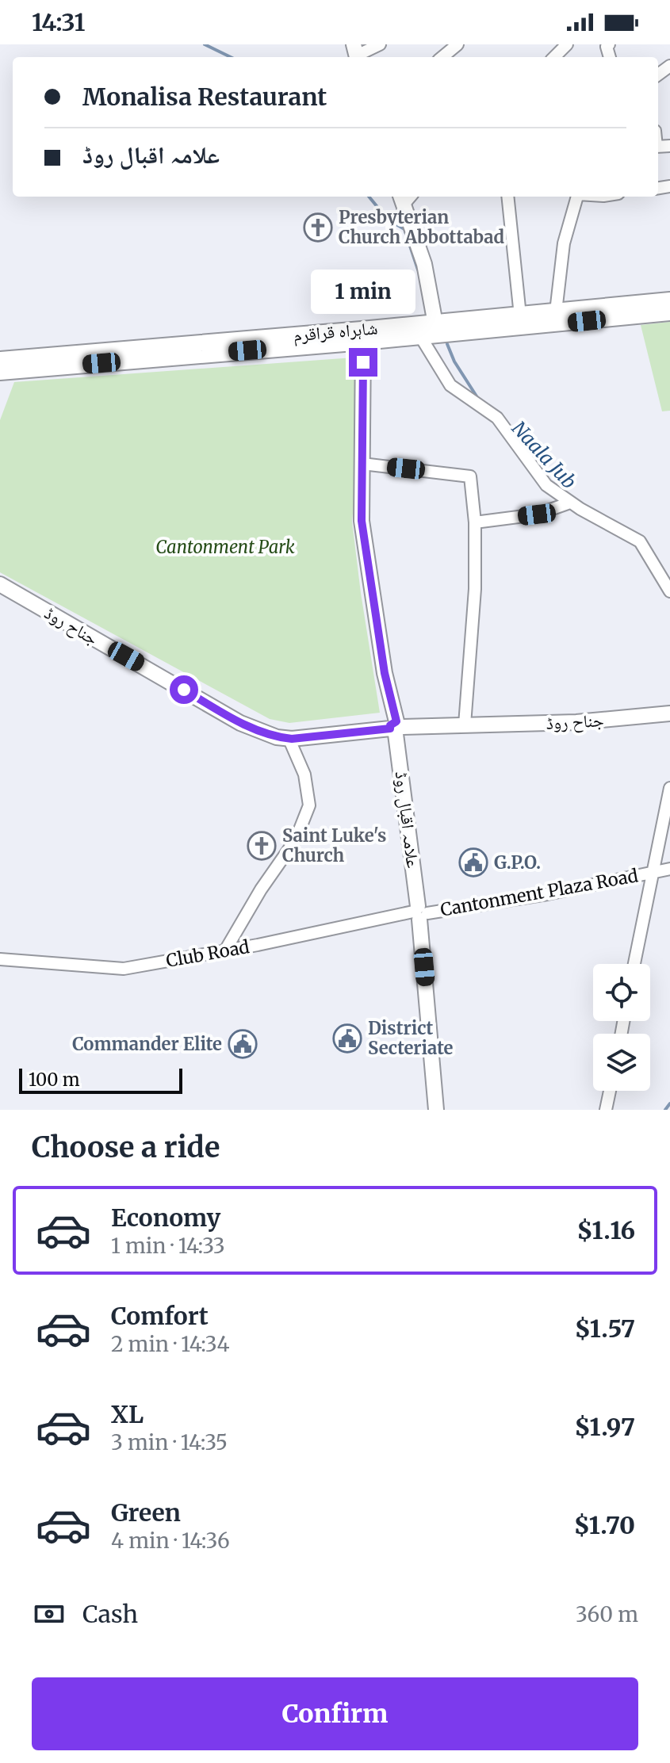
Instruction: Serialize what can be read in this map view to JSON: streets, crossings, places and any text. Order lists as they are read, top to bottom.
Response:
{
  "streets": {
    "highway": ["شاہراہ قراقرم"],
    "main road": ["جناح روڈ", "علامہ اقبال روڈ"],
    "street": ["Cantonment Plaza Road", "Club Road"]
  },
  "crossings": [
    ["شاہراہ قراقرم", "علامہ اقبال روڈ"],
    ["جناح روڈ", "علامہ اقبال روڈ"],
    ["علامہ اقبال روڈ", "Cantonment Plaza Road"],
    ["علامہ اقبال روڈ", "Club Road"],
    ["Cantonment Plaza Road", "Club Road"]
  ],
  "water": ["Naala Jub"],
  "parks": ["Cantonment Park"],
  "places": {
    "church": ["Presbyterian Church Abbottabad", "Saint Luke's Church"],
    "public building": ["G.P.O.", "District Secteriate", "Commander Elite"]
  },
  "scale_bar": "100 m",
  "page": {
    "status": "14:31",
    "banner": ["Monalisa Restaurant", "علامہ اقبال روڈ"],
    "bubble": "1 min",
    "scale": "100 m",
    "heading": "Choose a ride",
    "list": [
      {
        "name": "Economy",
        "note": "1 min · 14:33",
        "value": "$1.16"
      },
      {
        "name": "Comfort",
        "note": "2 min · 14:34",
        "value": "$1.57"
      },
      {
        "name": "XL",
        "note": "3 min · 14:35",
        "value": "$1.97"
      },
      {
        "name": "Green",
        "note": "4 min · 14:36",
        "value": "$1.70"
      }
    ],
    "pay": ["Cash", "360 m"],
    "buttons": "Confirm"
  }
}
